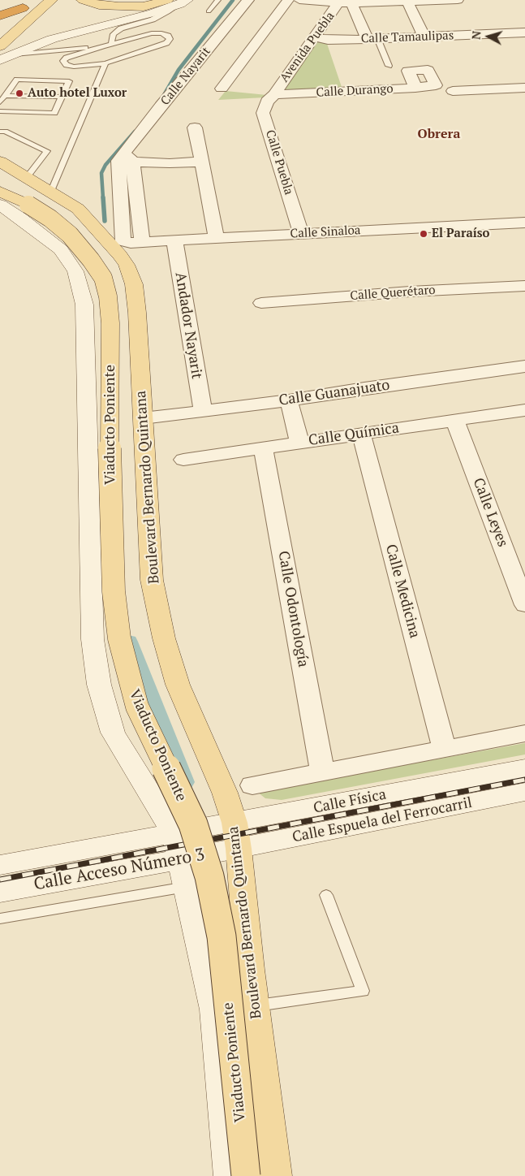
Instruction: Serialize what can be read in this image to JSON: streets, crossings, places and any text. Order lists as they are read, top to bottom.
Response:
{
  "streets": {
    "main road": ["Viaducto Poniente", "Boulevard Bernardo Quintana"],
    "street": [
      "Calle Tamaulipas",
      "Avenida Puebla",
      "Calle Nayarit",
      "Calle Durango",
      "Calle Puebla",
      "Calle Sinaloa",
      "Calle Querétaro",
      "Andador Nayarit",
      "Calle Guanajuato",
      "Calle Química",
      "Calle Leyes",
      "Calle Medicina",
      "Calle Odontología",
      "Calle Física",
      "Calle Espuela del Ferrocarril",
      "Calle Acceso Número 3"
    ]
  },
  "crossings": [
    ["Calle Tamaulipas", "Avenida Puebla"],
    ["Avenida Puebla", "Calle Durango"],
    ["Avenida Puebla", "Calle Puebla"],
    ["Calle Nayarit", "Calle Sinaloa"],
    ["Calle Durango", "Calle Puebla"],
    ["Calle Puebla", "Calle Sinaloa"],
    ["Calle Sinaloa", "Andador Nayarit"],
    ["Andador Nayarit", "Calle Guanajuato"],
    ["Calle Guanajuato", "Boulevard Bernardo Quintana"],
    ["Calle Química", "Calle Leyes"],
    ["Calle Química", "Calle Medicina"],
    ["Calle Química", "Calle Odontología"],
    ["Boulevard Bernardo Quintana", "Calle Física"],
    ["Boulevard Bernardo Quintana", "Calle Espuela del Ferrocarril"],
    ["Boulevard Bernardo Quintana", "Calle Acceso Número 3"],
    ["Calle Física", "Calle Espuela del Ferrocarril"],
    ["Calle Física", "Calle Acceso Número 3"],
    ["Calle Espuela del Ferrocarril", "Calle Acceso Número 3"]
  ],
  "districts": ["Obrera"],
  "places": ["Auto hotel Luxor", "El Paraíso"],
  "north": "left"
}
